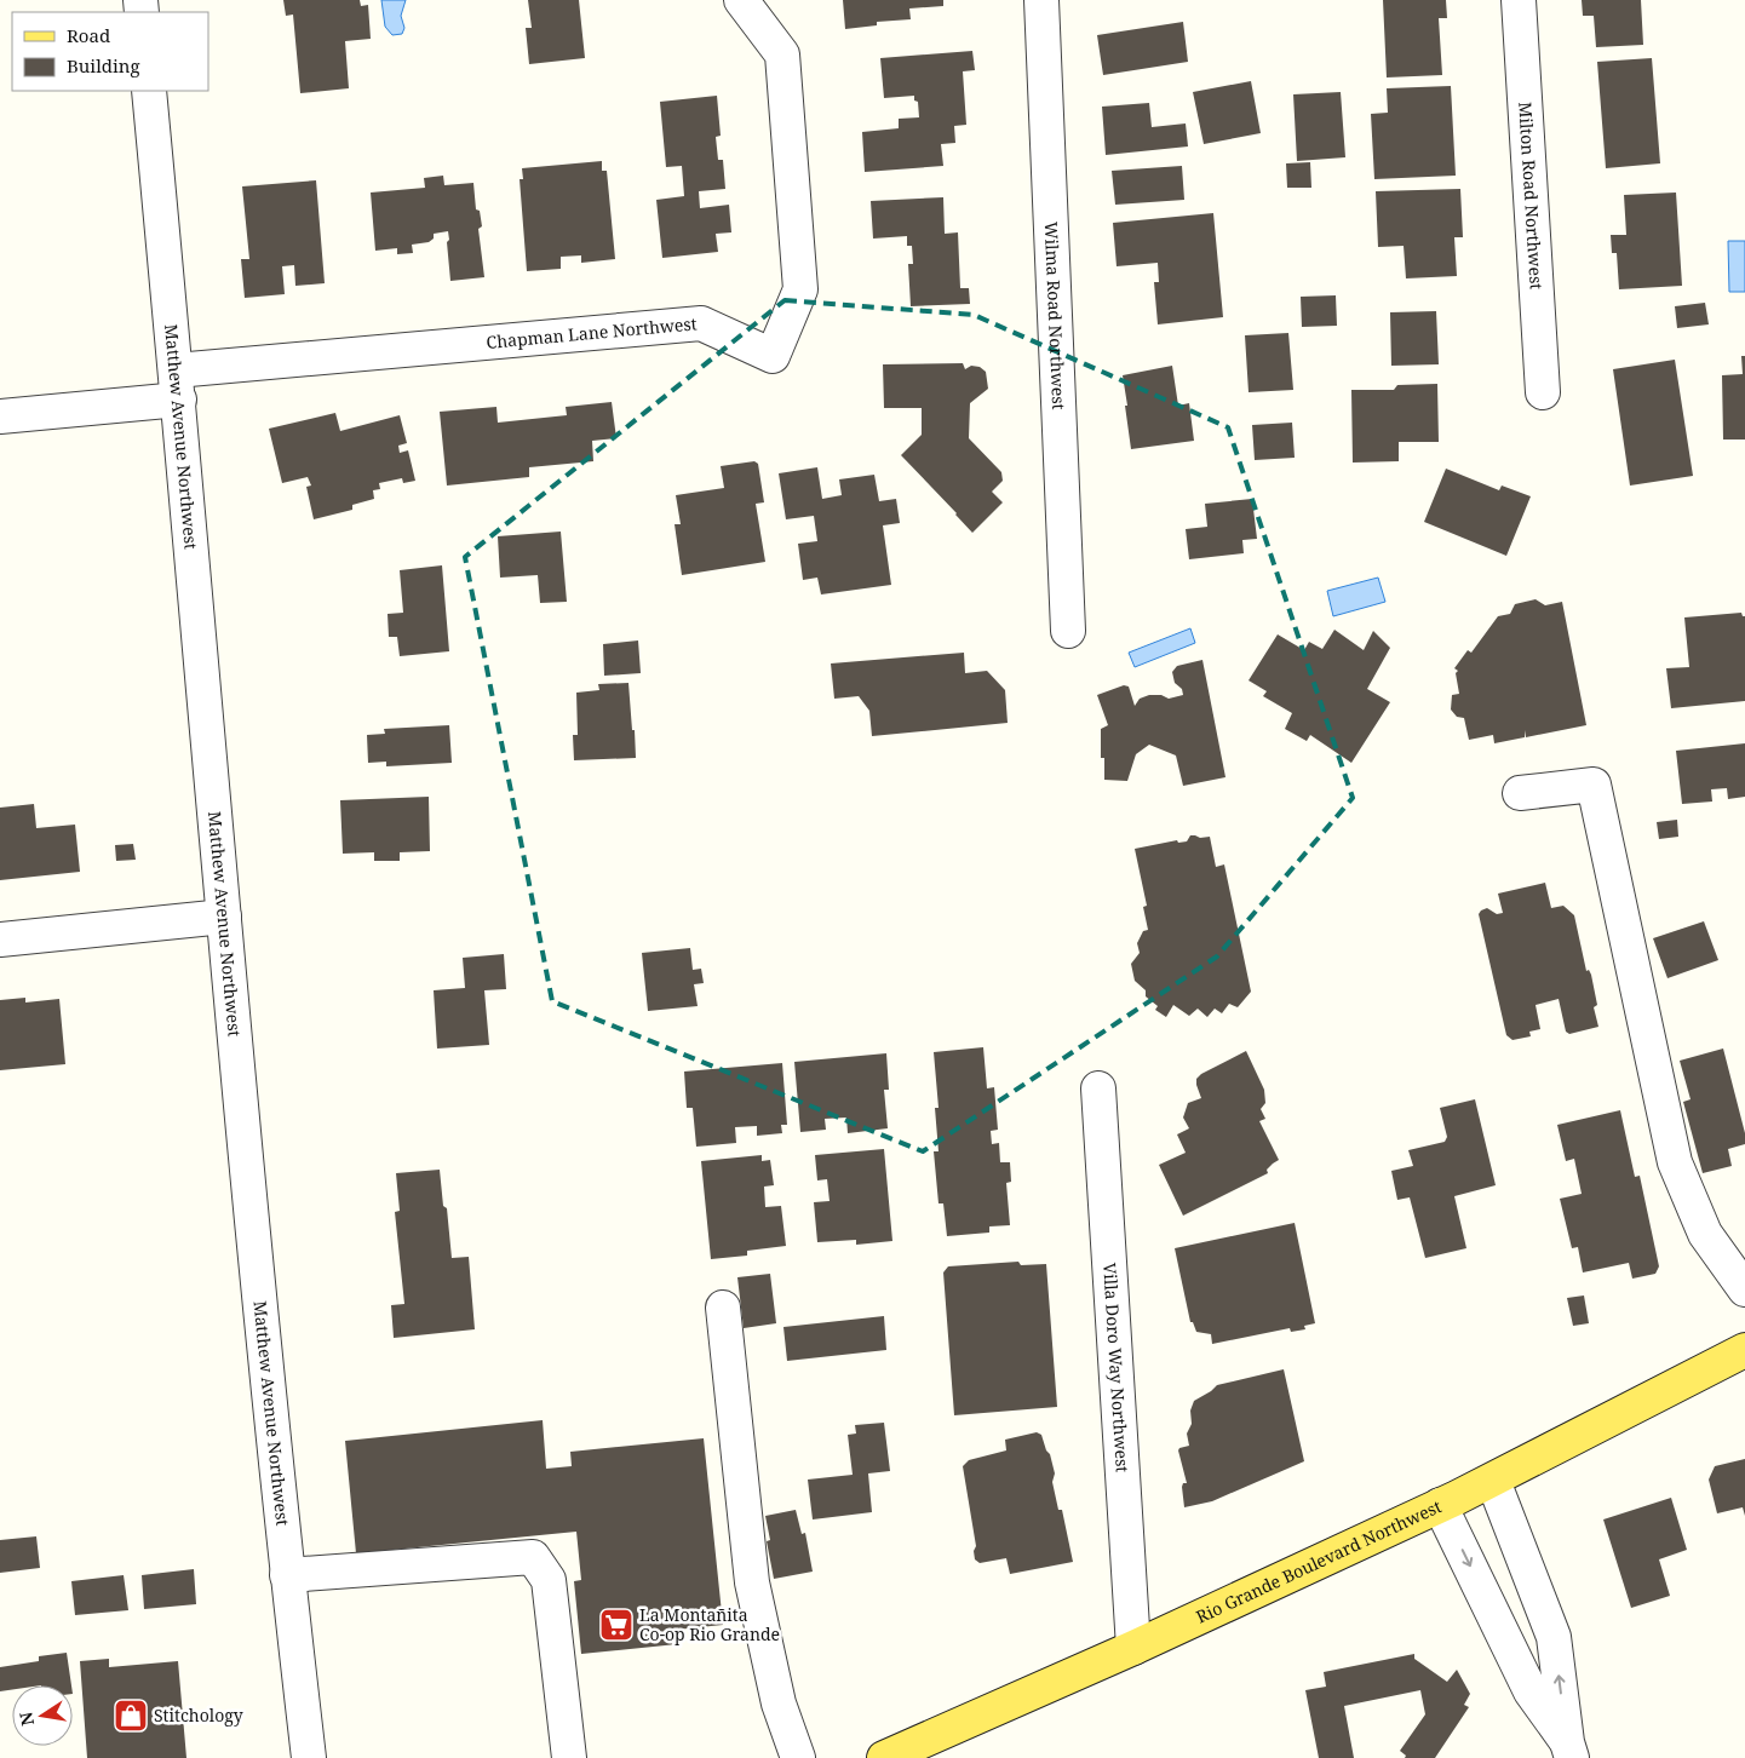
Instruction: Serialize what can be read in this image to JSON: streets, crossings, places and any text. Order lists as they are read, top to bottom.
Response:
{
  "streets": {
    "main road": ["Rio Grande Boulevard Northwest"],
    "street": [
      "Milton Road Northwest",
      "Wilma Road Northwest",
      "Chapman Lane Northwest",
      "Matthew Avenue Northwest",
      "Villa Doro Way Northwest"
    ]
  },
  "crossings": [
    ["Chapman Lane Northwest", "Matthew Avenue Northwest"],
    ["Villa Doro Way Northwest", "Rio Grande Boulevard Northwest"]
  ],
  "places": {
    "supermarket": ["La Montañita Co-op Rio Grande"],
    "shop": ["Stitchology"]
  },
  "legend": ["Road", "Building"],
  "north": "left"
}
